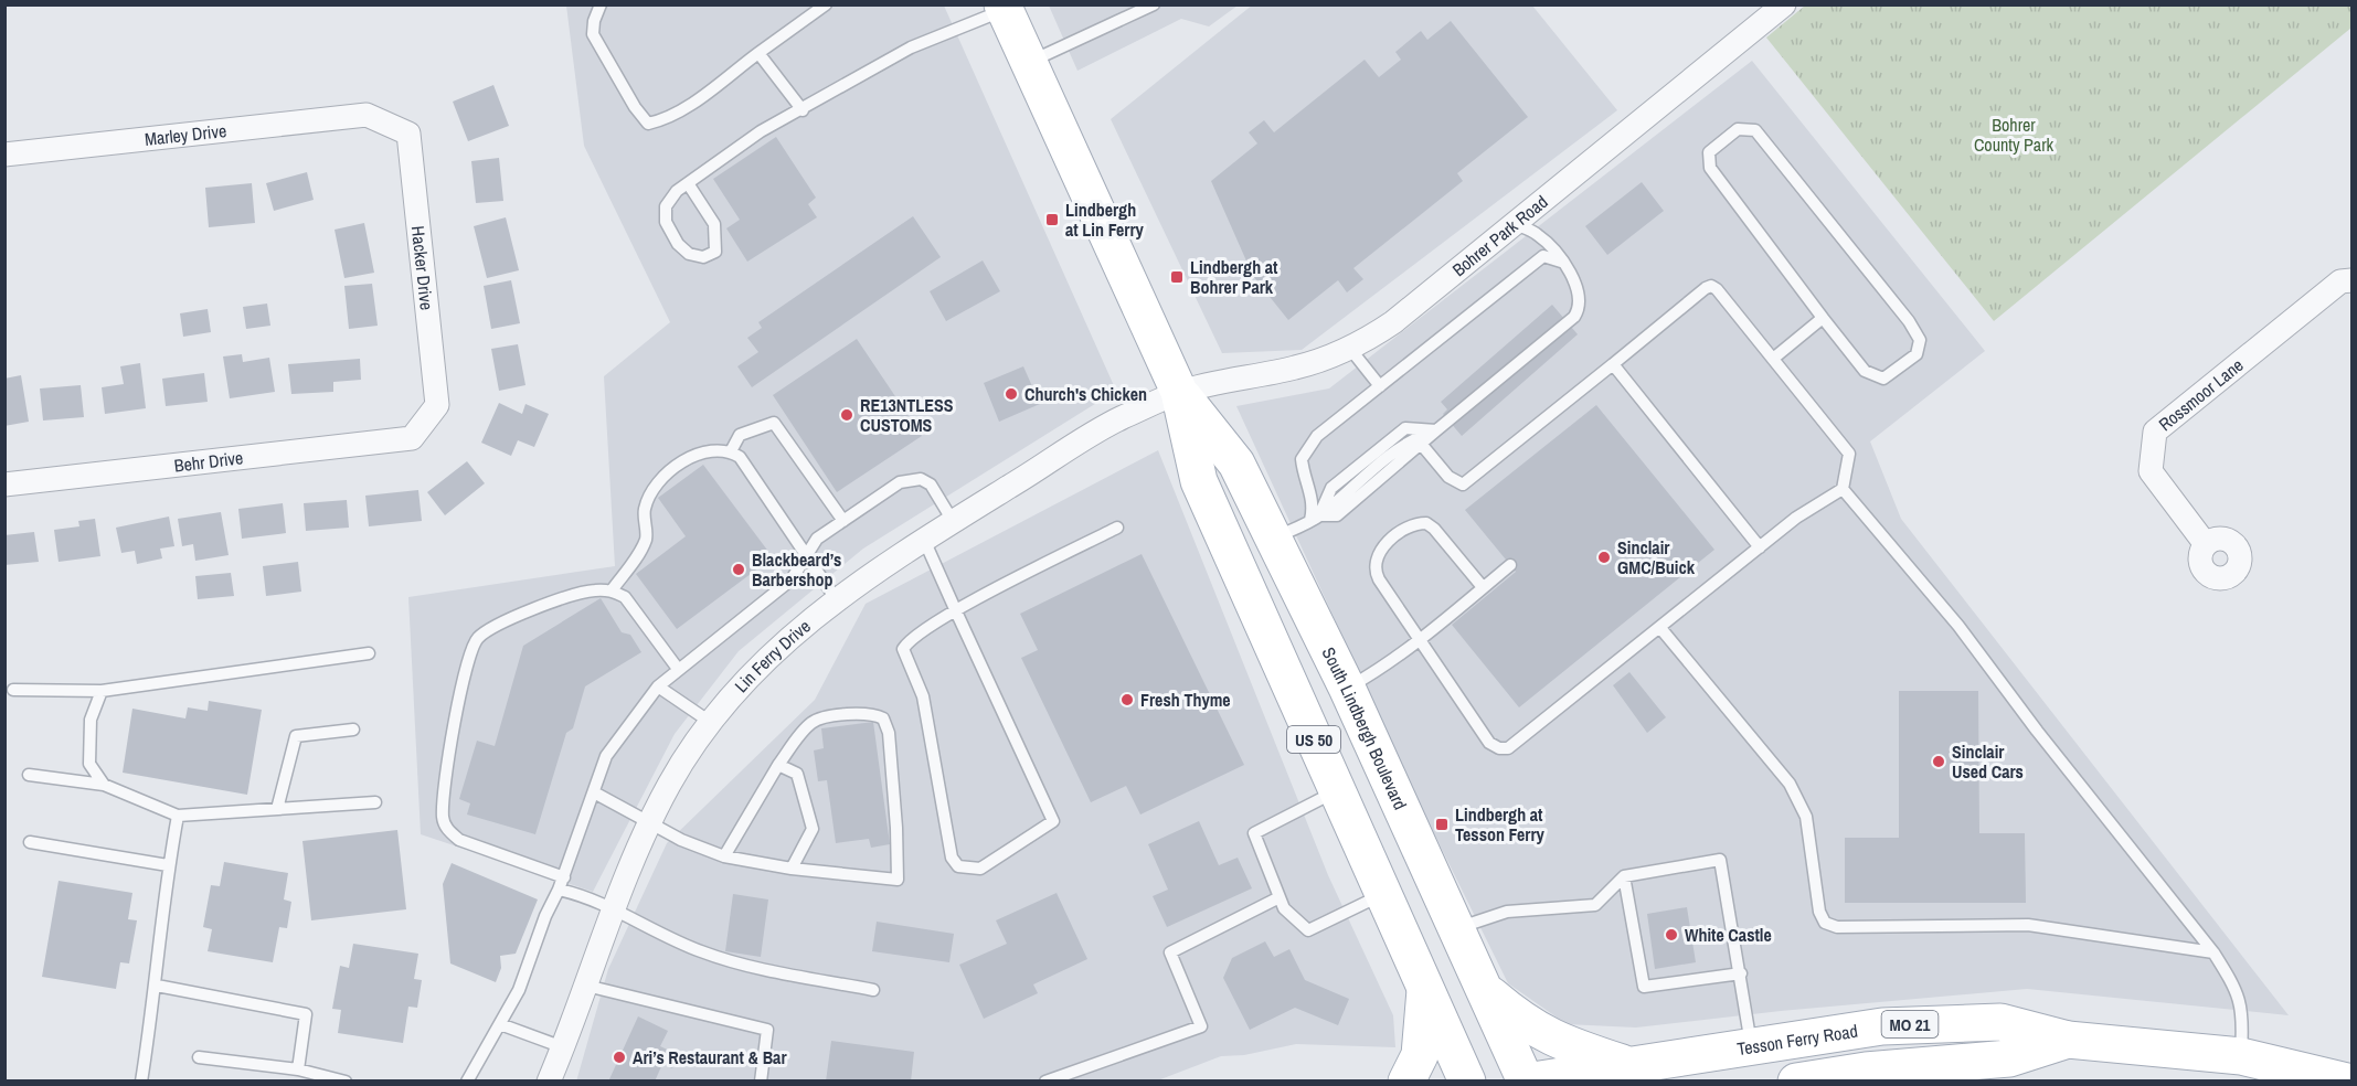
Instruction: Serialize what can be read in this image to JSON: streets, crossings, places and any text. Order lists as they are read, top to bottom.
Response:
{
  "streets": {
    "main road": [
      "South Lindbergh Boulevard",
      "US 50",
      "MO 21",
      "Tesson Ferry Road"
    ],
    "street": [
      "Marley Drive",
      "Bohrer Park Road",
      "Hacker Drive",
      "Rossmoor Lane",
      "Behr Drive",
      "Lin Ferry Drive"
    ]
  },
  "crossings": [
    ["Marley Drive", "Hacker Drive"],
    ["Bohrer Park Road", "Lin Ferry Drive"],
    ["Bohrer Park Road", "South Lindbergh Boulevard"],
    ["Hacker Drive", "Behr Drive"],
    ["Lin Ferry Drive", "South Lindbergh Boulevard"],
    ["South Lindbergh Boulevard", "Tesson Ferry Road"]
  ],
  "parks": ["Bohrer County Park"],
  "places": {
    "transit": ["Lindbergh at Lin Ferry", "Lindbergh at Bohrer Park", "Lindbergh at Tesson Ferry"],
    "other": [
      "Church's Chicken",
      "RE13NTLESS CUSTOMS",
      "Sinclair GMC/Buick",
      "Blackbeard’s Barbershop",
      "Fresh Thyme",
      "Sinclair Used Cars",
      "White Castle",
      "Ari’s Restaurant & Bar"
    ]
  }
}
